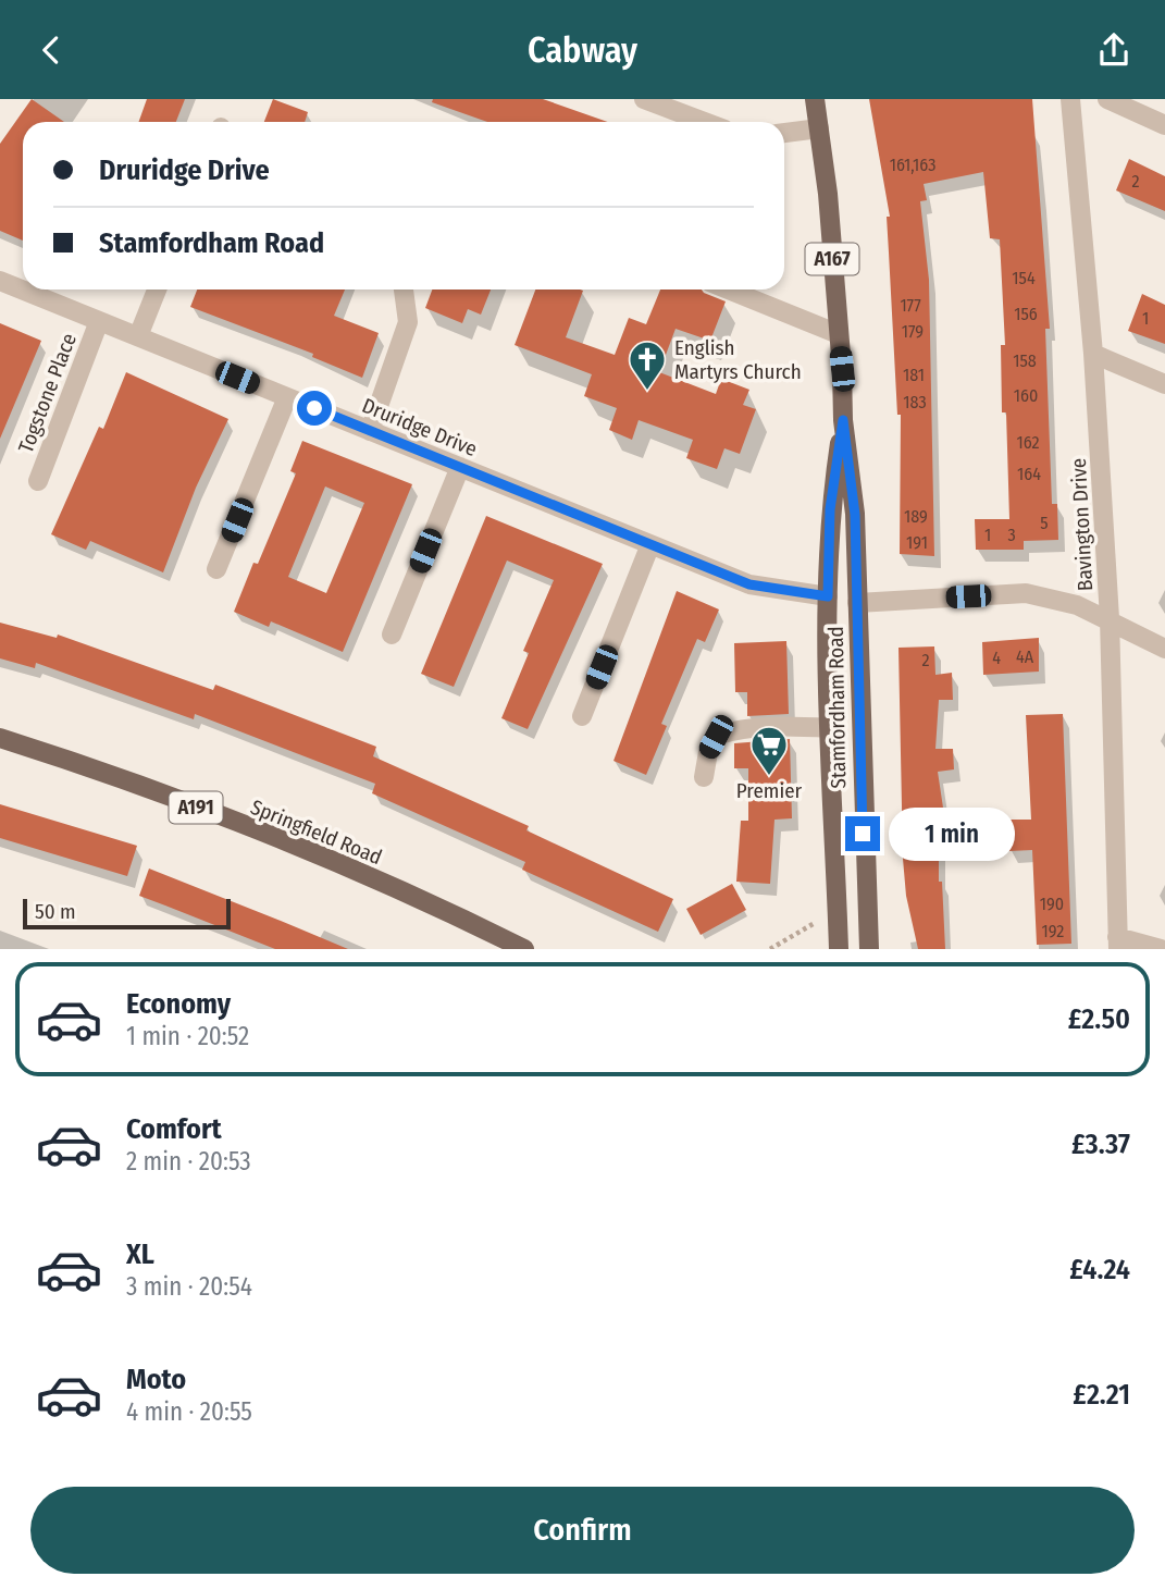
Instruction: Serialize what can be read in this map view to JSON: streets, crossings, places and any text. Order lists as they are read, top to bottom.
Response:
{
  "streets": {
    "main road": [
      "A167",
      "Stamfordham Road",
      "A191",
      "Springfield Road"
    ],
    "street": ["Togstone Place", "Druridge Drive", "Bavington Drive"]
  },
  "crossings": [
    ["Togstone Place", "Druridge Drive"],
    ["Druridge Drive", "Stamfordham Road"]
  ],
  "places": {
    "church": ["English Martyrs Church"],
    "supermarket": ["Premier"]
  },
  "house_numbers": [
    "161,163",
    "2",
    "154",
    "177",
    "156",
    "1",
    "179",
    "158",
    "181",
    "160",
    "183",
    "162",
    "164",
    "189",
    "5",
    "1",
    "3",
    "191",
    "4A",
    "4",
    "2",
    "190",
    "192"
  ],
  "scale_bar": "50 m",
  "page": {
    "header": "Cabway",
    "banner": ["Druridge Drive", "Stamfordham Road"],
    "bubble": "1 min",
    "scale": "50 m",
    "list": [
      {
        "name": "Economy",
        "note": "1 min · 20:52",
        "value": "£2.50"
      },
      {
        "name": "Comfort",
        "note": "2 min · 20:53",
        "value": "£3.37"
      },
      {
        "name": "XL",
        "note": "3 min · 20:54",
        "value": "£4.24"
      },
      {
        "name": "Moto",
        "note": "4 min · 20:55",
        "value": "£2.21"
      }
    ],
    "buttons": "Confirm"
  }
}
